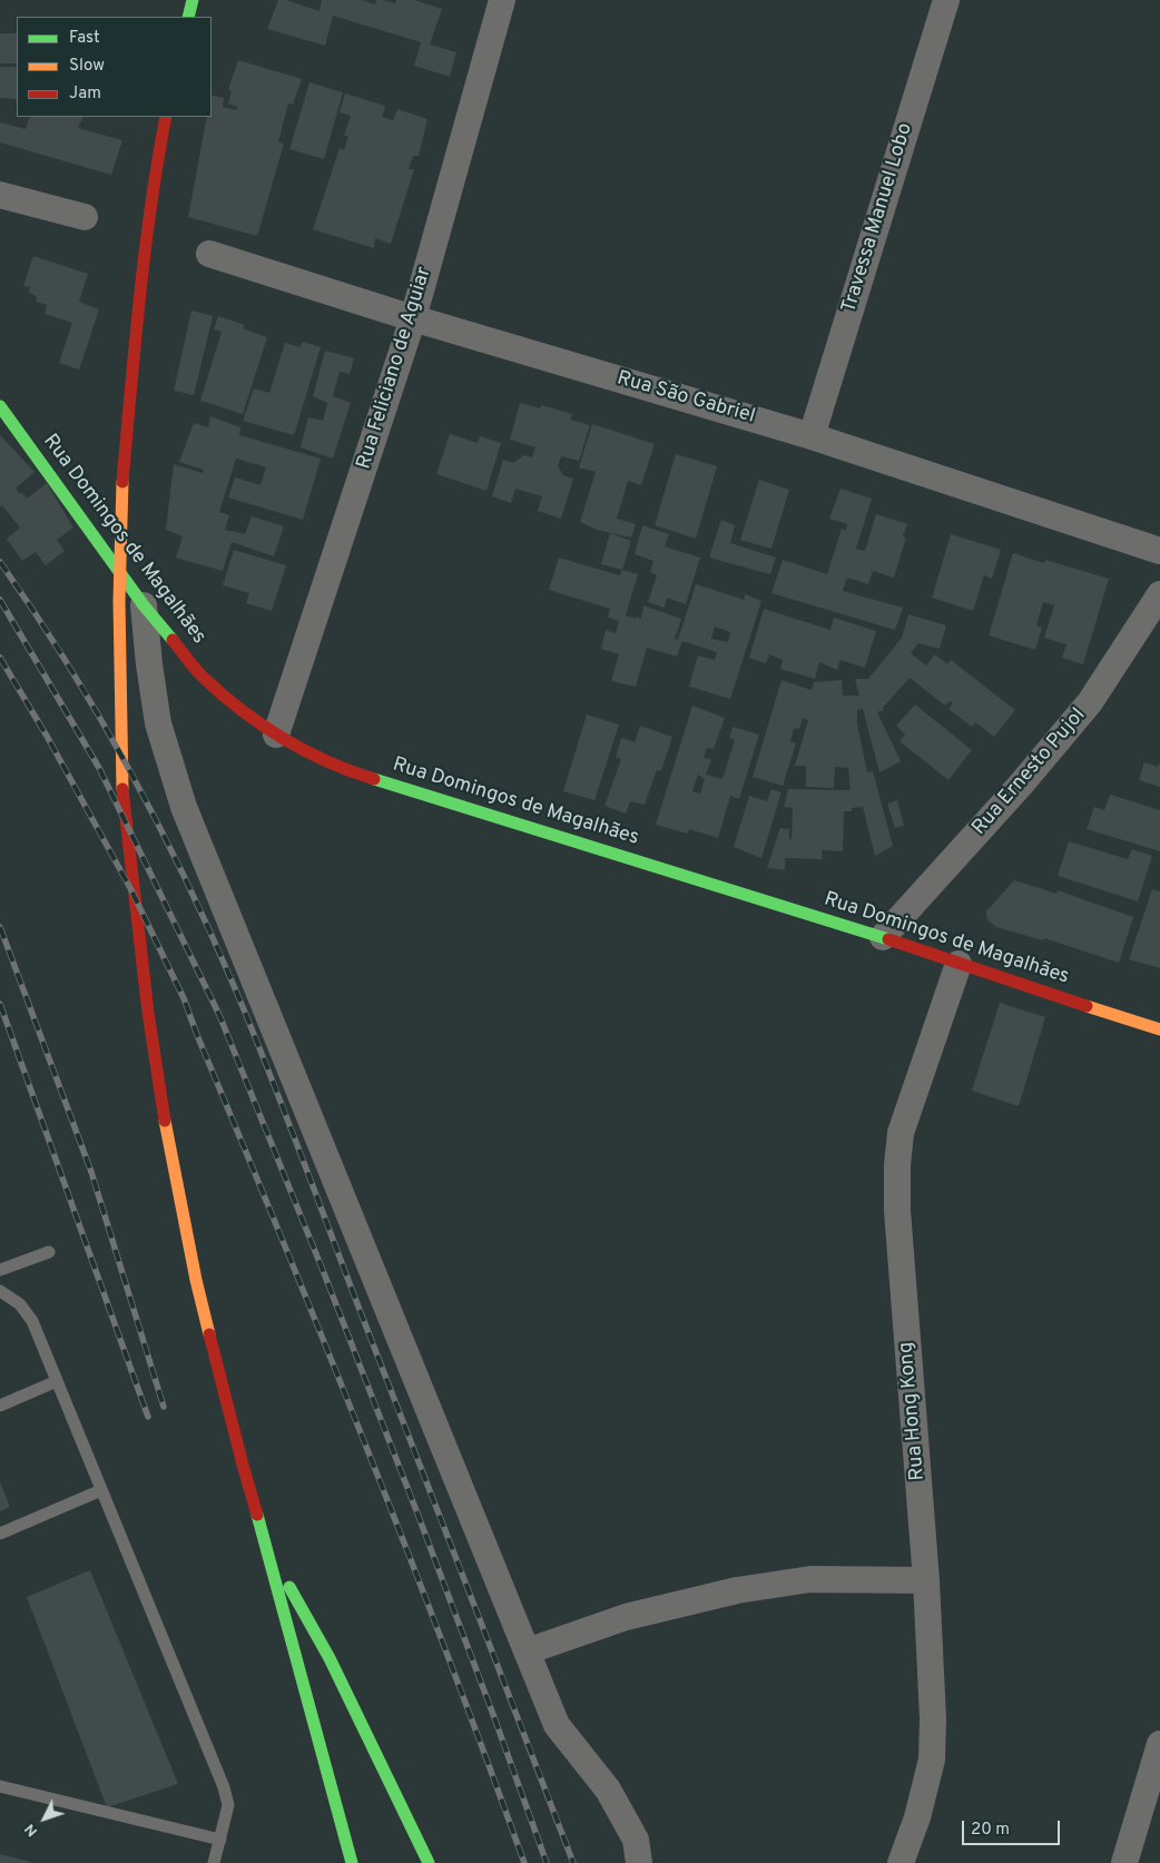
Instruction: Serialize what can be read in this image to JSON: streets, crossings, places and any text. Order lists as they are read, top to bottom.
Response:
{
  "streets": {
    "main road": ["Rua Domingos de Magalhães"],
    "street": [
      "Travessa Manuel Lobo",
      "Rua Feliciano de Aguiar",
      "Rua São Gabriel",
      "Rua Ernesto Pujol",
      "Rua Hong Kong"
    ]
  },
  "crossings": [
    ["Travessa Manuel Lobo", "Rua São Gabriel"],
    ["Rua Feliciano de Aguiar", "Rua São Gabriel"],
    ["Rua Feliciano de Aguiar", "Rua Domingos de Magalhães"],
    ["Rua Domingos de Magalhães", "Rua Ernesto Pujol"],
    ["Rua Domingos de Magalhães", "Rua Hong Kong"]
  ],
  "legend": ["Fast", "Slow", "Jam"],
  "scale_bar": "20 m",
  "north": "bottom left"
}
